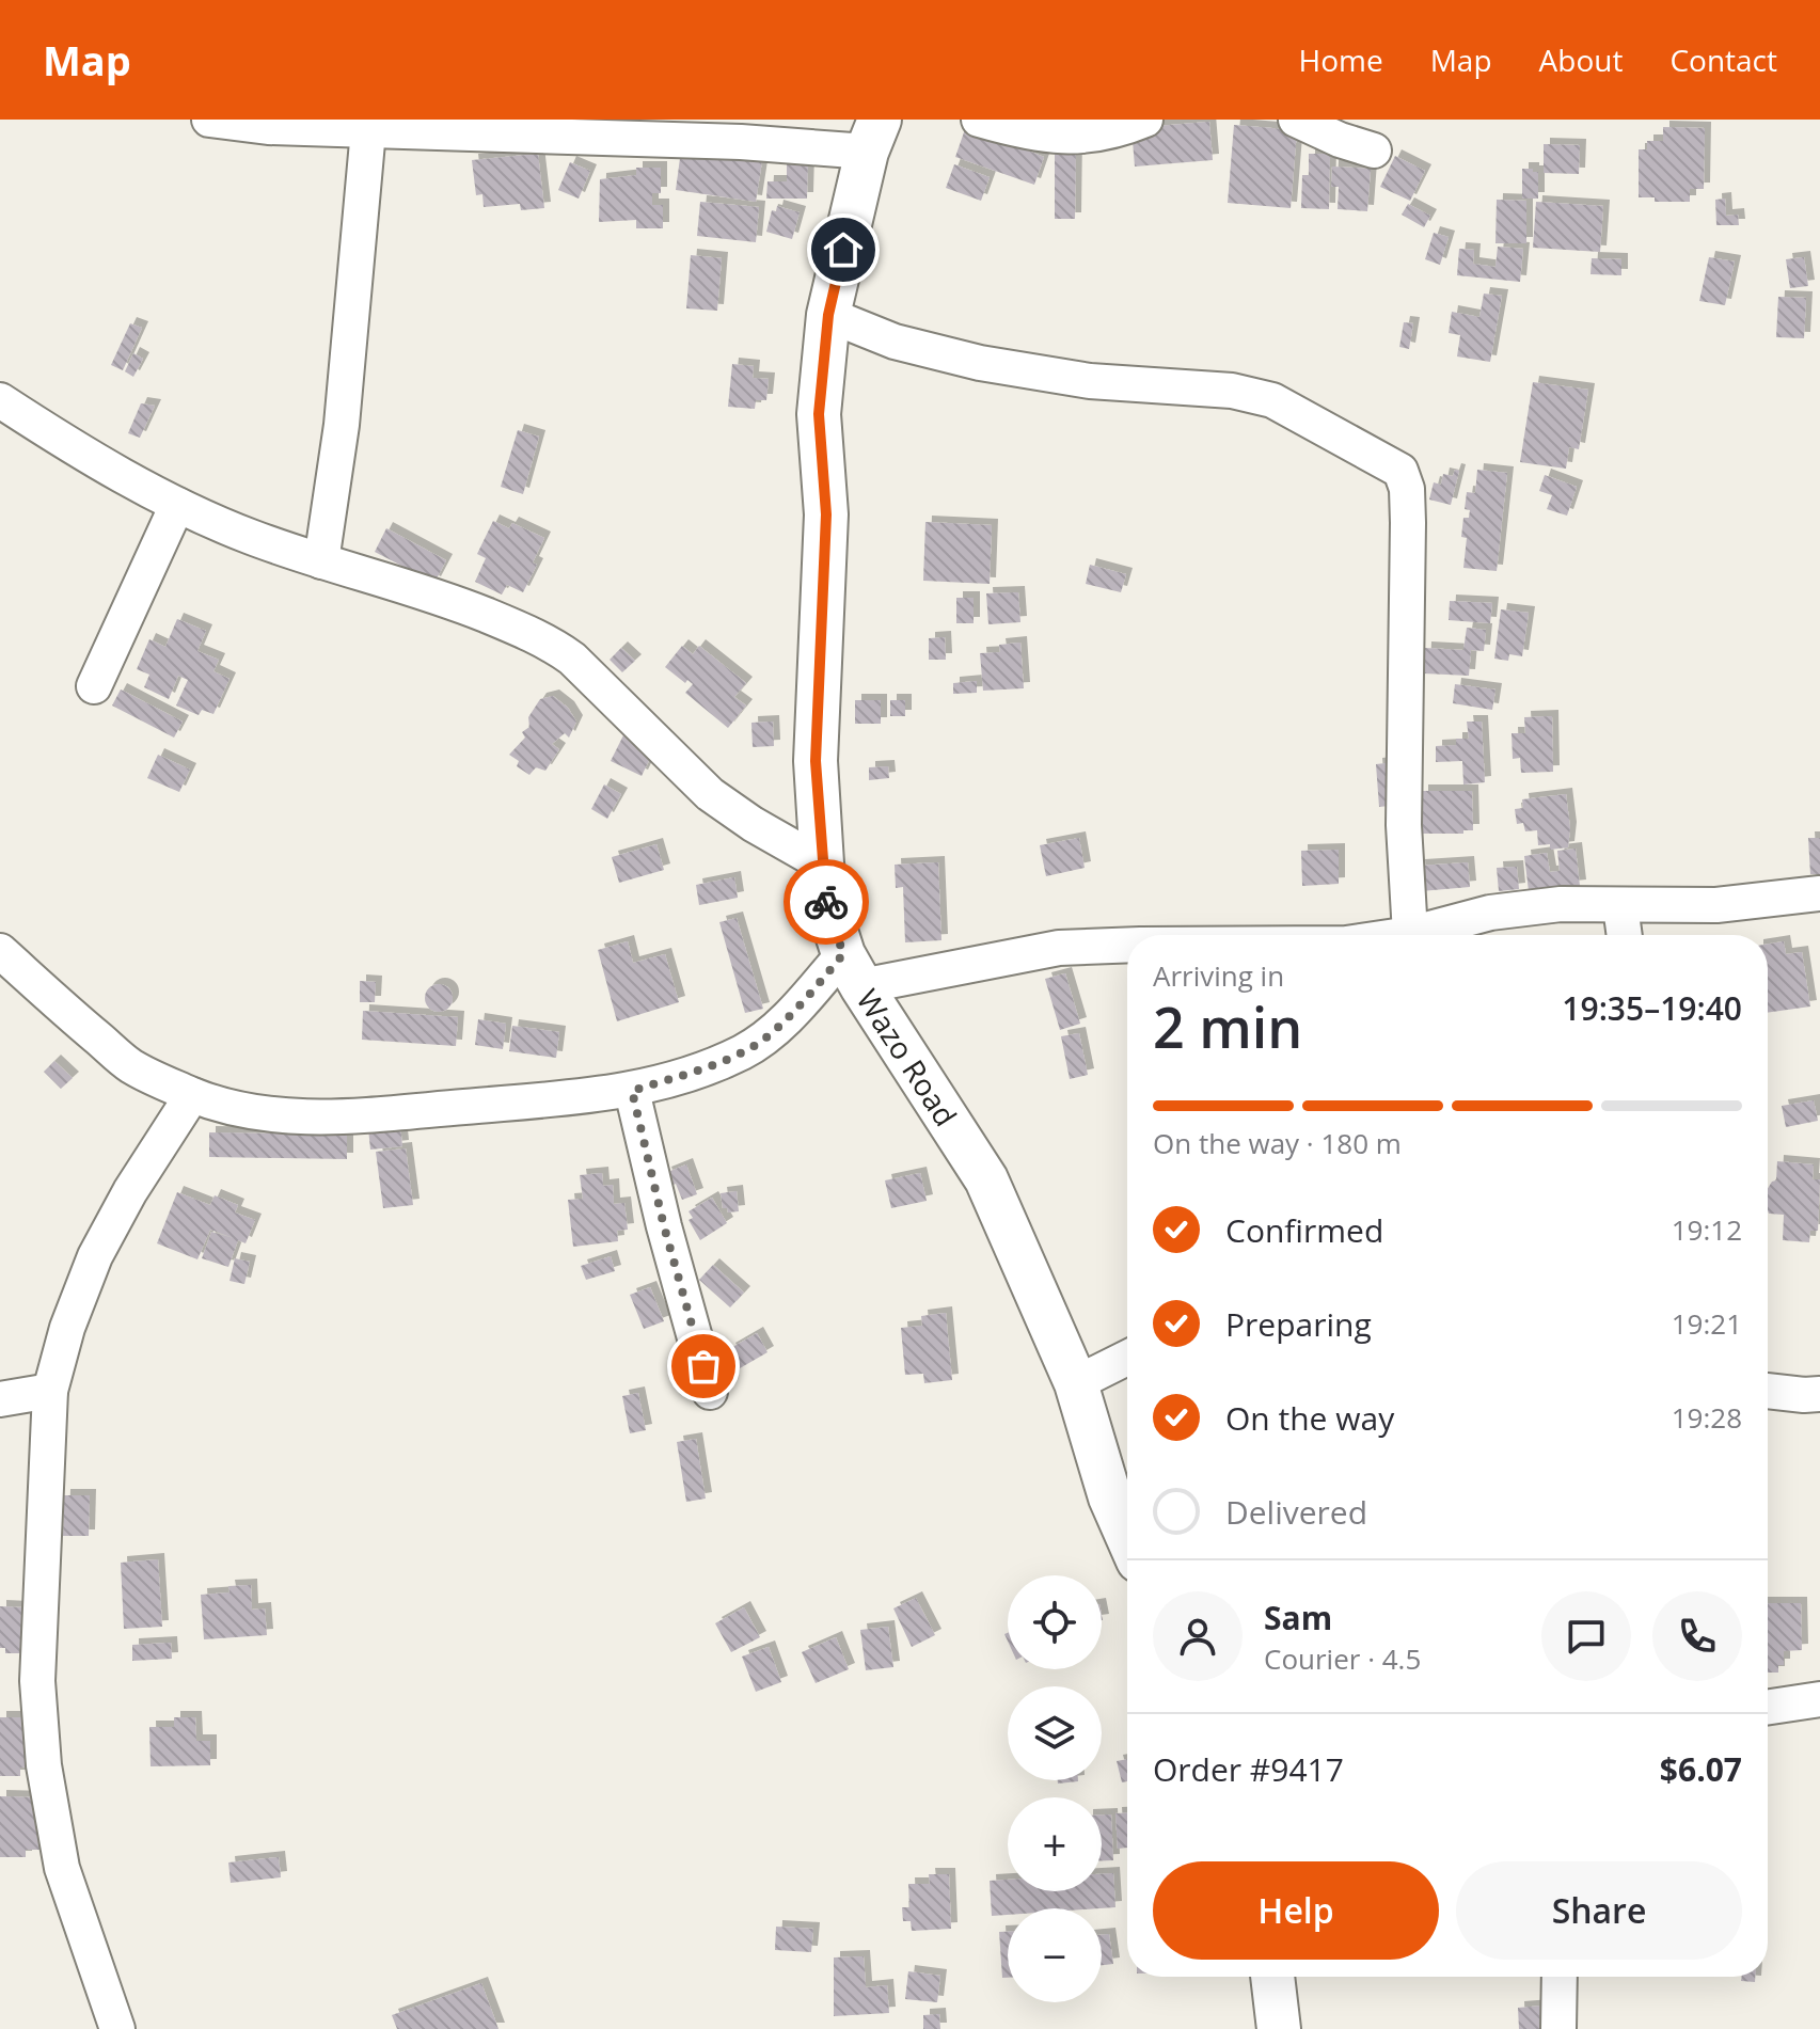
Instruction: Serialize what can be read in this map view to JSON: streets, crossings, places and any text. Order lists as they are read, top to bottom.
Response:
{
  "streets": {
    "main road": ["Wazo Road"]
  },
  "page": {
    "header": "Map",
    "nav": [
      "Home",
      "Map",
      "About",
      "Contact"
    ],
    "heading": ["2 min", "Arriving in", "19:35–19:40"],
    "panel": [
      "Sam",
      "Courier · 4.5",
      "Order #9417",
      "$6.07"
    ],
    "bar": "On the way · 180 m",
    "list": [
      ["Confirmed", "19:12"],
      ["Preparing", "19:21"],
      ["On the way", "19:28"],
      "Delivered"
    ],
    "map_buttons": ["+", "−"],
    "buttons": ["Help", "Share"]
  }
}
